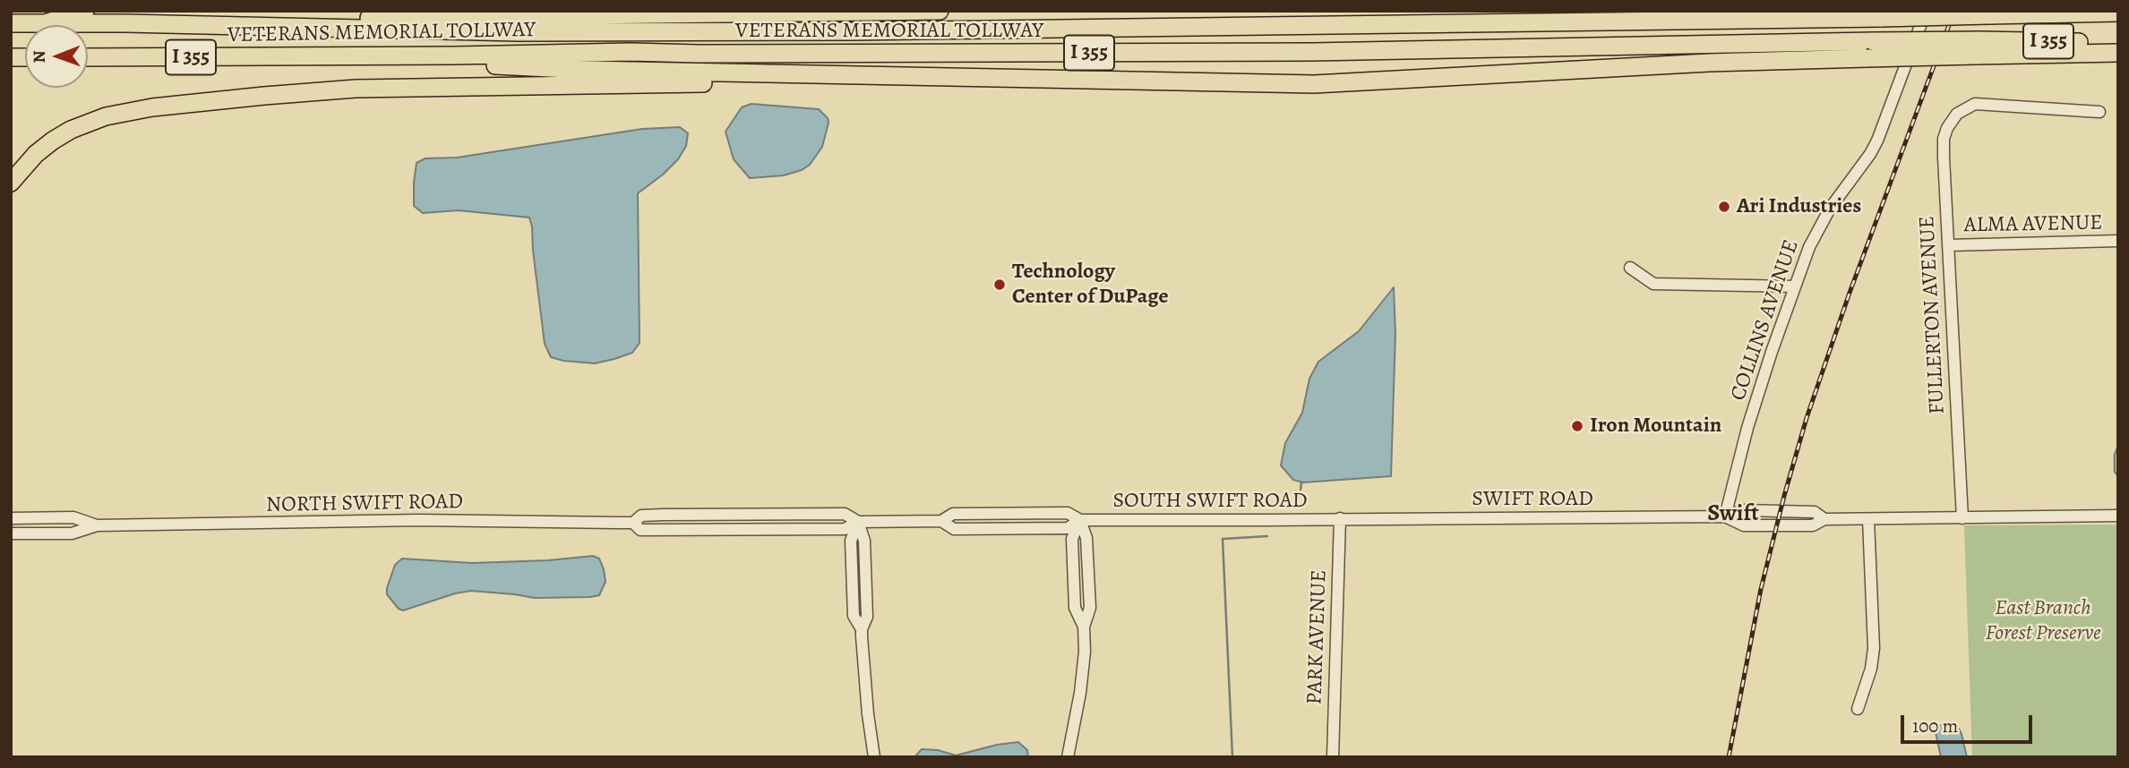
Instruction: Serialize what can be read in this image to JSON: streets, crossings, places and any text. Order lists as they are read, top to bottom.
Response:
{
  "streets": {
    "highway": ["VETERANS MEMORIAL TOLLWAY", "I 355"],
    "street": [
      "ALMA AVENUE",
      "FULLERTON AVENUE",
      "COLLINS AVENUE",
      "SWIFT ROAD",
      "SOUTH SWIFT ROAD",
      "NORTH SWIFT ROAD",
      "PARK AVENUE"
    ]
  },
  "crossings": [
    ["VETERANS MEMORIAL TOLLWAY", "I 355"],
    ["ALMA AVENUE", "FULLERTON AVENUE"],
    ["FULLERTON AVENUE", "SWIFT ROAD"],
    ["COLLINS AVENUE", "SWIFT ROAD"],
    ["SWIFT ROAD", "SOUTH SWIFT ROAD"],
    ["SWIFT ROAD", "PARK AVENUE"],
    ["SOUTH SWIFT ROAD", "NORTH SWIFT ROAD"],
    ["SOUTH SWIFT ROAD", "PARK AVENUE"]
  ],
  "districts": ["Swift"],
  "parks": ["East Branch Forest Preserve"],
  "places": ["Ari Industries", "Technology Center of DuPage", "Iron Mountain"],
  "scale_bar": "100 m",
  "north": "left"
}
